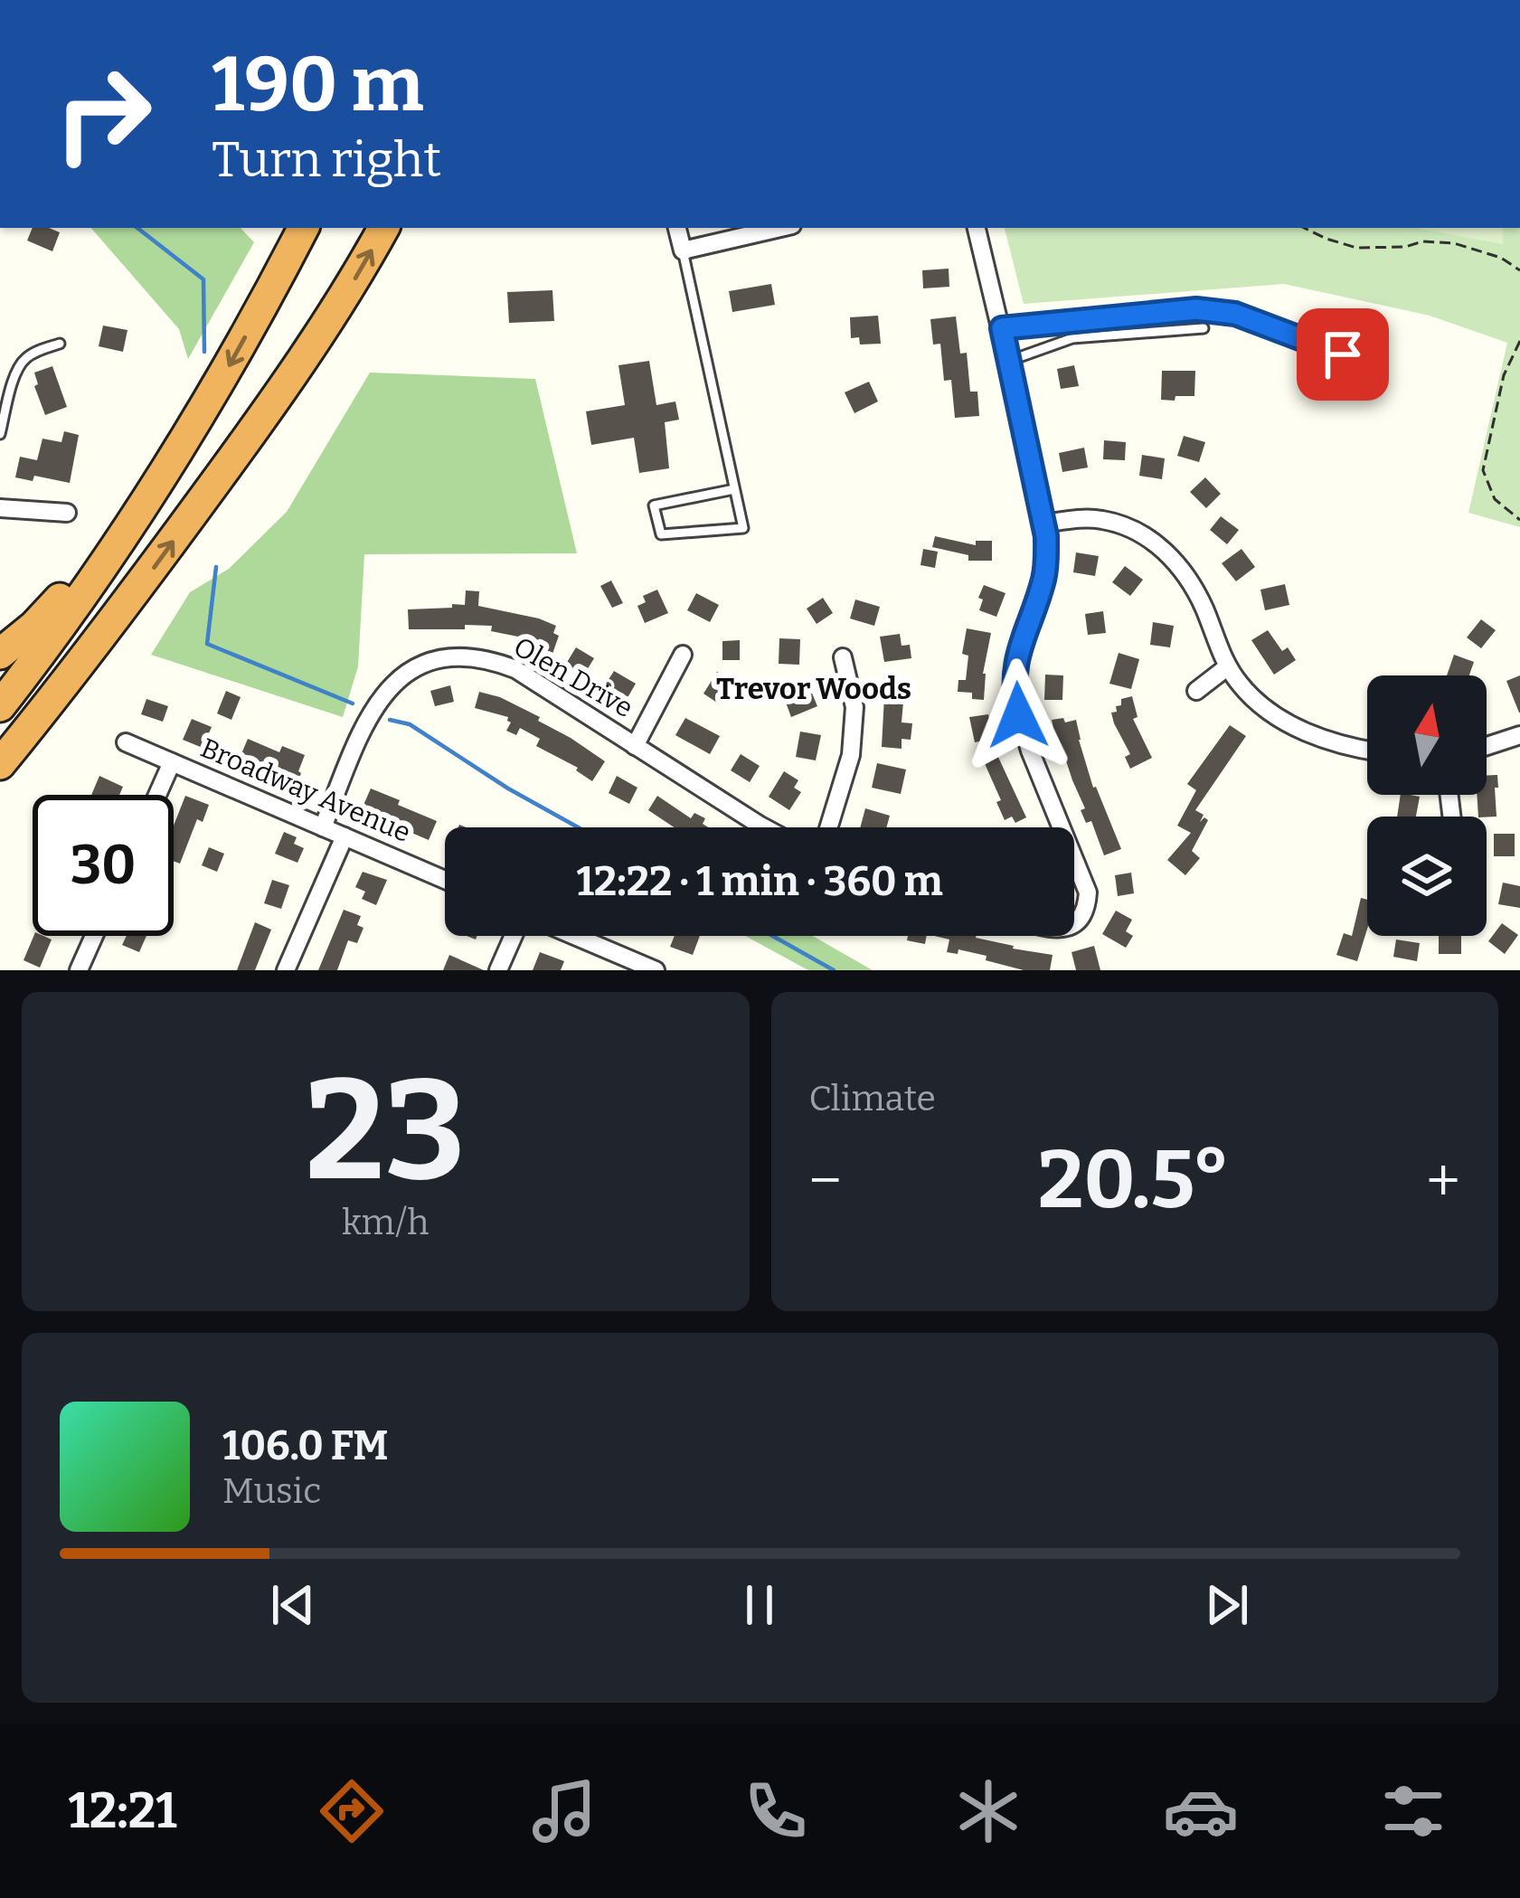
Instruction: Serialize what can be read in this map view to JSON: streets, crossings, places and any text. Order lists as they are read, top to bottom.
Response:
{
  "streets": {
    "street": ["Olen Drive", "Broadway Avenue"]
  },
  "crossings": [
    ["Olen Drive", "Broadway Avenue"]
  ],
  "districts": ["Trevor Woods"],
  "north": "top",
  "page": {
    "turn": ["190 m", "Turn right"],
    "limit": "30",
    "trip": "12:22 · 1 min · 360 m",
    "tile": [
      ["23", "km/h"],
      "Climate"
    ],
    "heat": ["−", "20.5°", "+"],
    "song": ["106.0 FM", "Music"],
    "tabs": "12:21"
  }
}
